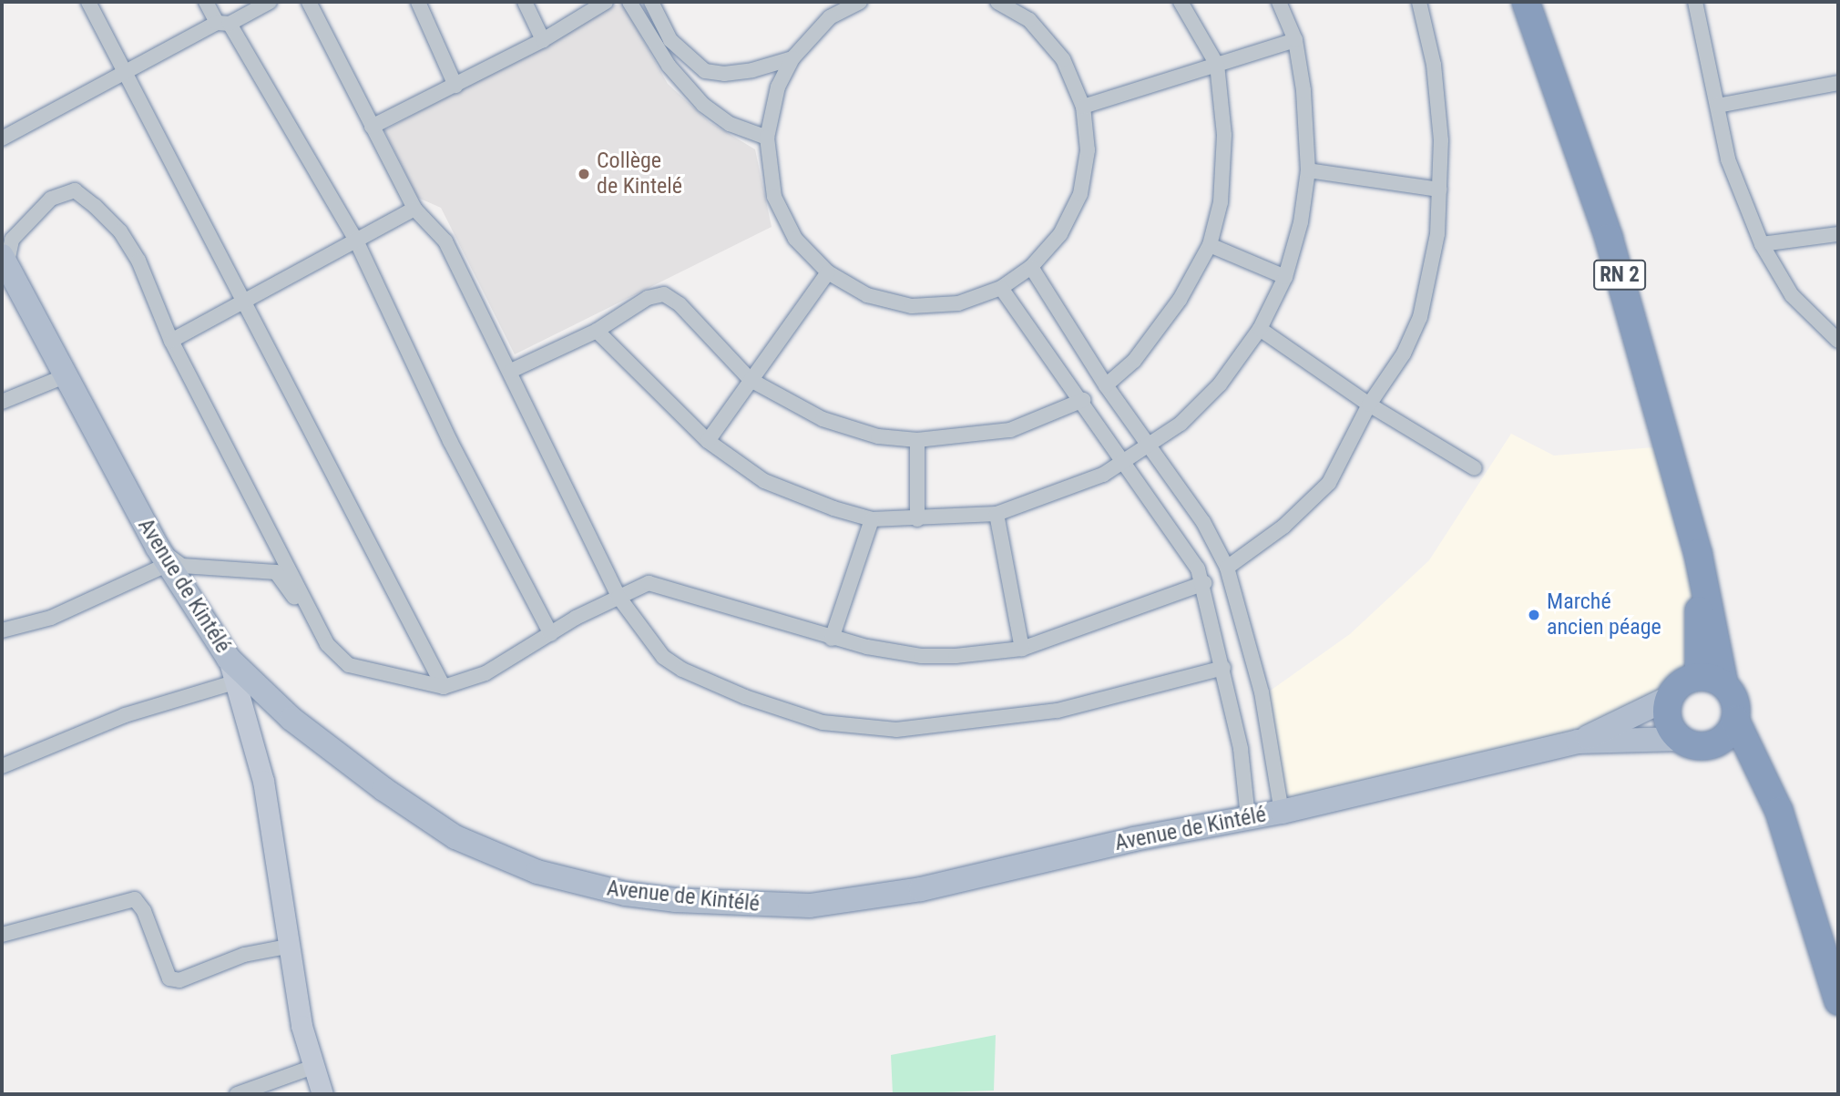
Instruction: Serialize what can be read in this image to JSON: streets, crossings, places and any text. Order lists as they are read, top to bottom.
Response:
{
  "streets": {
    "highway": ["RN 2"],
    "main road": ["Avenue de Kintélé"]
  },
  "crossings": [
    ["RN 2", "Avenue de Kintélé"]
  ],
  "places": ["Collège de Kintelé", "Marché ancien péage"]
}
